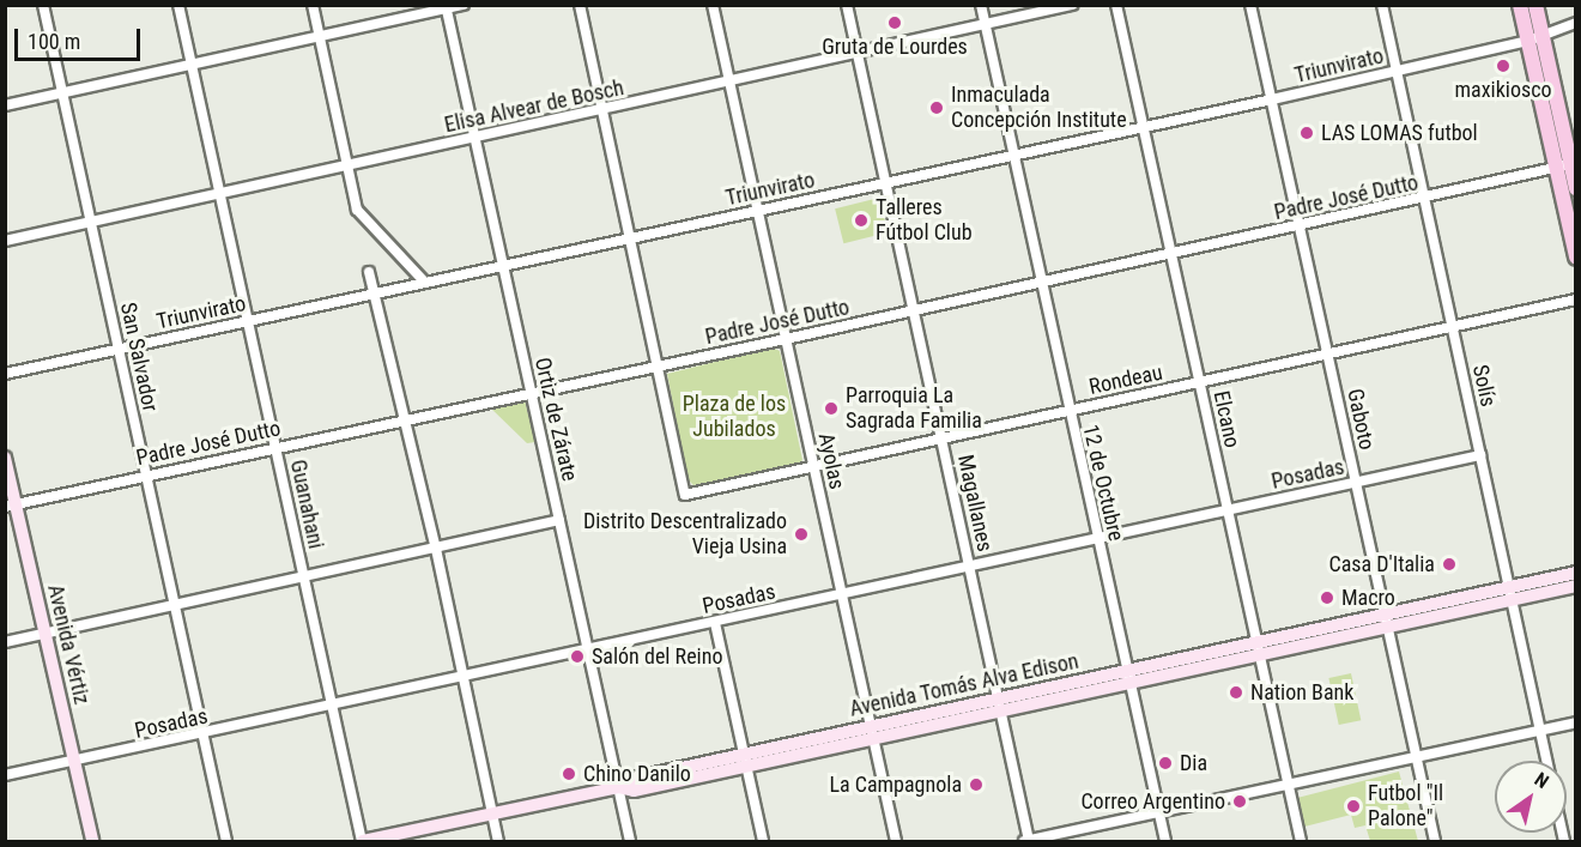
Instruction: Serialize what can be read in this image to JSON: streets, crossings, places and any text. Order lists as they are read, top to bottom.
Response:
{
  "streets": {
    "main road": ["Avenida Vértiz", "Avenida Tomás Alva Edison"],
    "street": [
      "Triunvirato",
      "Elisa Alvear de Bosch",
      "Padre José Dutto",
      "San Salvador",
      "Rondeau",
      "Solís",
      "Ortiz de Zárate",
      "Elcano",
      "Gaboto",
      "Ayolas",
      "Posadas",
      "12 de Octubre",
      "Magallanes",
      "Guanahani"
    ]
  },
  "crossings": [
    ["Triunvirato", "San Salvador"],
    ["Triunvirato", "Solís"],
    ["Triunvirato", "Ortiz de Zárate"],
    ["Triunvirato", "Elcano"],
    ["Triunvirato", "Gaboto"],
    ["Triunvirato", "Ayolas"],
    ["Triunvirato", "12 de Octubre"],
    ["Triunvirato", "Magallanes"],
    ["Triunvirato", "Guanahani"],
    ["Elisa Alvear de Bosch", "San Salvador"],
    ["Elisa Alvear de Bosch", "Ortiz de Zárate"],
    ["Elisa Alvear de Bosch", "Ayolas"],
    ["Elisa Alvear de Bosch", "12 de Octubre"],
    ["Elisa Alvear de Bosch", "Magallanes"],
    ["Elisa Alvear de Bosch", "Guanahani"],
    ["Padre José Dutto", "San Salvador"],
    ["Padre José Dutto", "Rondeau"],
    ["Padre José Dutto", "Solís"],
    ["Padre José Dutto", "Ortiz de Zárate"],
    ["Padre José Dutto", "Elcano"],
    ["Padre José Dutto", "Gaboto"],
    ["Padre José Dutto", "Ayolas"],
    ["Padre José Dutto", "12 de Octubre"],
    ["Padre José Dutto", "Magallanes"],
    ["Padre José Dutto", "Guanahani"],
    ["Padre José Dutto", "Avenida Vértiz"],
    ["San Salvador", "Posadas"],
    ["Rondeau", "Solís"],
    ["Rondeau", "Elcano"],
    ["Rondeau", "Gaboto"],
    ["Rondeau", "Ayolas"],
    ["Rondeau", "12 de Octubre"],
    ["Rondeau", "Magallanes"],
    ["Solís", "Posadas"],
    ["Solís", "Avenida Tomás Alva Edison"],
    ["Ortiz de Zárate", "Posadas"],
    ["Ortiz de Zárate", "Avenida Tomás Alva Edison"],
    ["Elcano", "Posadas"],
    ["Elcano", "Avenida Tomás Alva Edison"],
    ["Gaboto", "Posadas"],
    ["Gaboto", "Avenida Tomás Alva Edison"],
    ["Ayolas", "Posadas"],
    ["Ayolas", "Avenida Tomás Alva Edison"],
    ["Posadas", "12 de Octubre"],
    ["Posadas", "Magallanes"],
    ["Posadas", "Guanahani"],
    ["Posadas", "Avenida Vértiz"],
    ["12 de Octubre", "Avenida Tomás Alva Edison"],
    ["Magallanes", "Avenida Tomás Alva Edison"],
    ["Guanahani", "Avenida Tomás Alva Edison"]
  ],
  "parks": ["Plaza de los Jubilados"],
  "places": [
    "Gruta de Lourdes",
    "maxikiosco",
    "Inmaculada Concepción Institute",
    "LAS LOMAS futbol",
    "Talleres Fútbol Club",
    "Parroquia La Sagrada Familia",
    "Distrito Descentralizado Vieja Usina",
    "Casa D'Italia",
    "Macro",
    "Salón del Reino",
    "Nation Bank",
    "Dia",
    "Chino Danilo",
    "La Campagnola",
    "Correo Argentino",
    "Futbol \"Il Palone\""
  ],
  "scale_bar": "100 m",
  "north": "top right"
}
